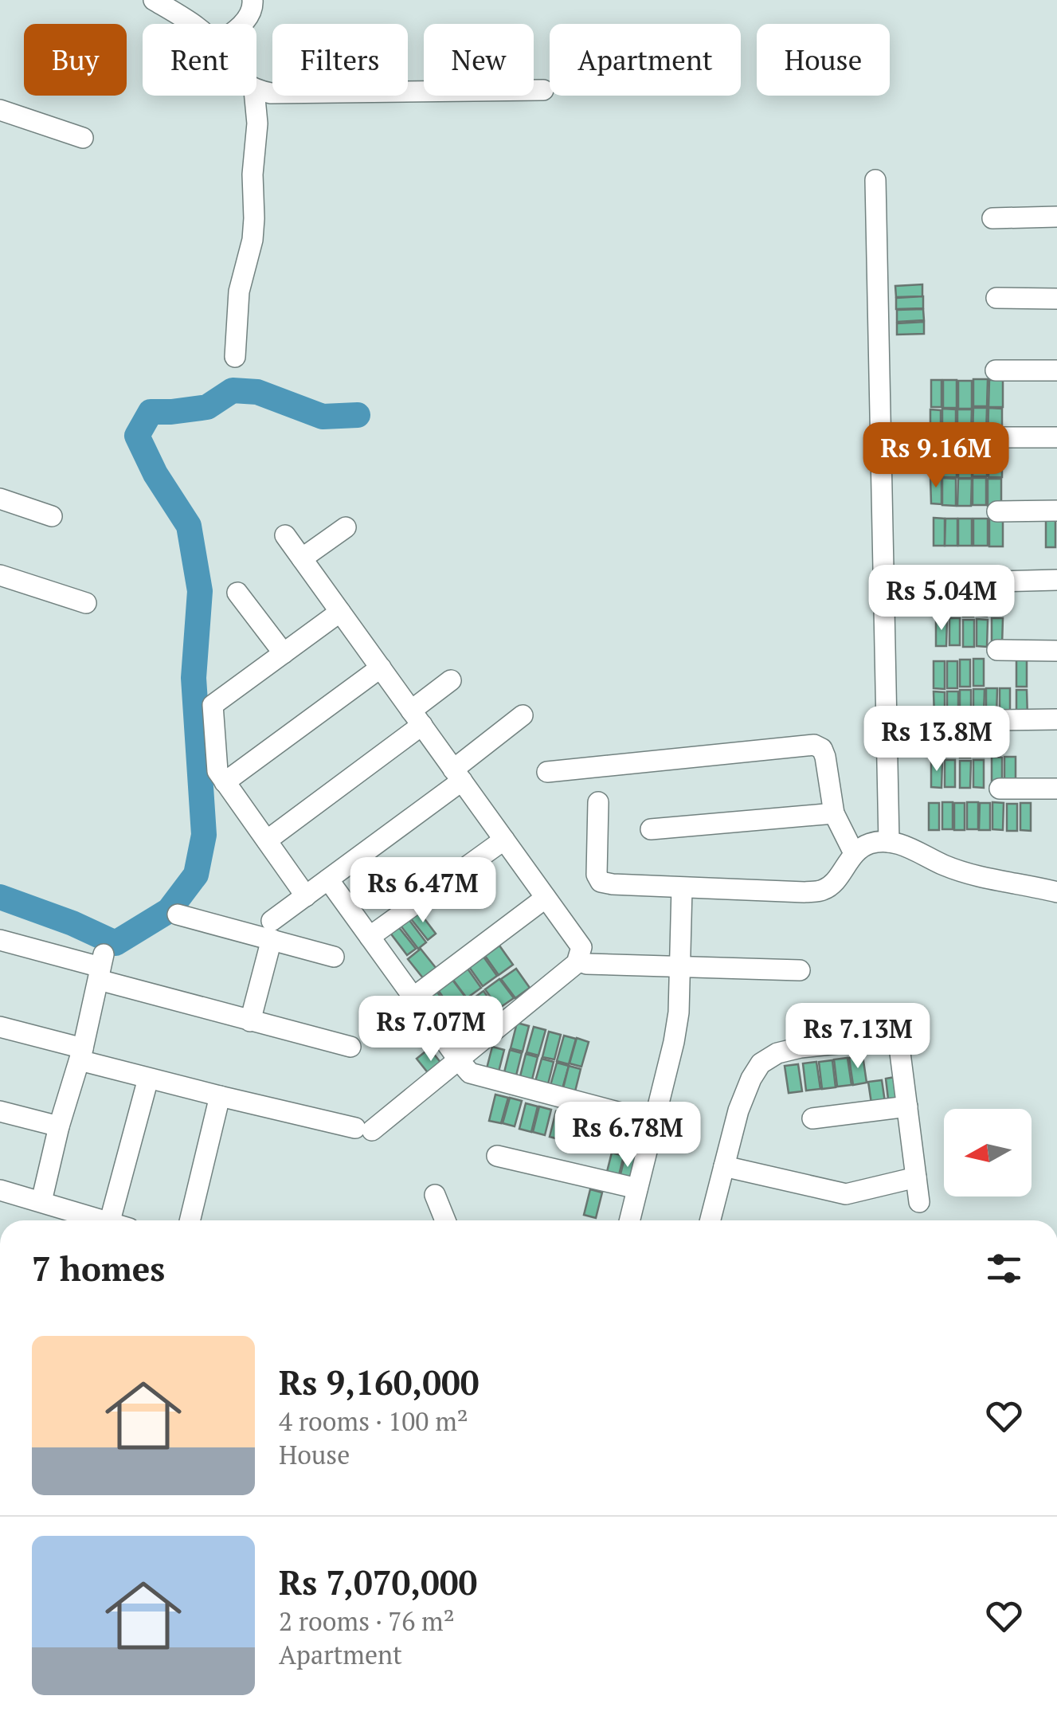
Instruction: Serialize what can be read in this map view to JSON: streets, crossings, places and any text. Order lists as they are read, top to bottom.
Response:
{
  "north": "left",
  "page": {
    "chip": [
      "Buy",
      "Rent",
      "Filters",
      "New",
      "Apartment",
      "House"
    ],
    "price": [
      "Rs 9.16M",
      "Rs 5.04M",
      "Rs 13.8M",
      "Rs 6.47M",
      "Rs 7.07M",
      "Rs 7.13M",
      "Rs 6.78M"
    ],
    "heading": "7 homes",
    "list": [
      {
        "name": "Rs 9,160,000",
        "note": "4 rooms · 100 m² · House"
      },
      {
        "name": "Rs 7,070,000",
        "note": "2 rooms · 76 m² · Apartment"
      }
    ]
  }
}
